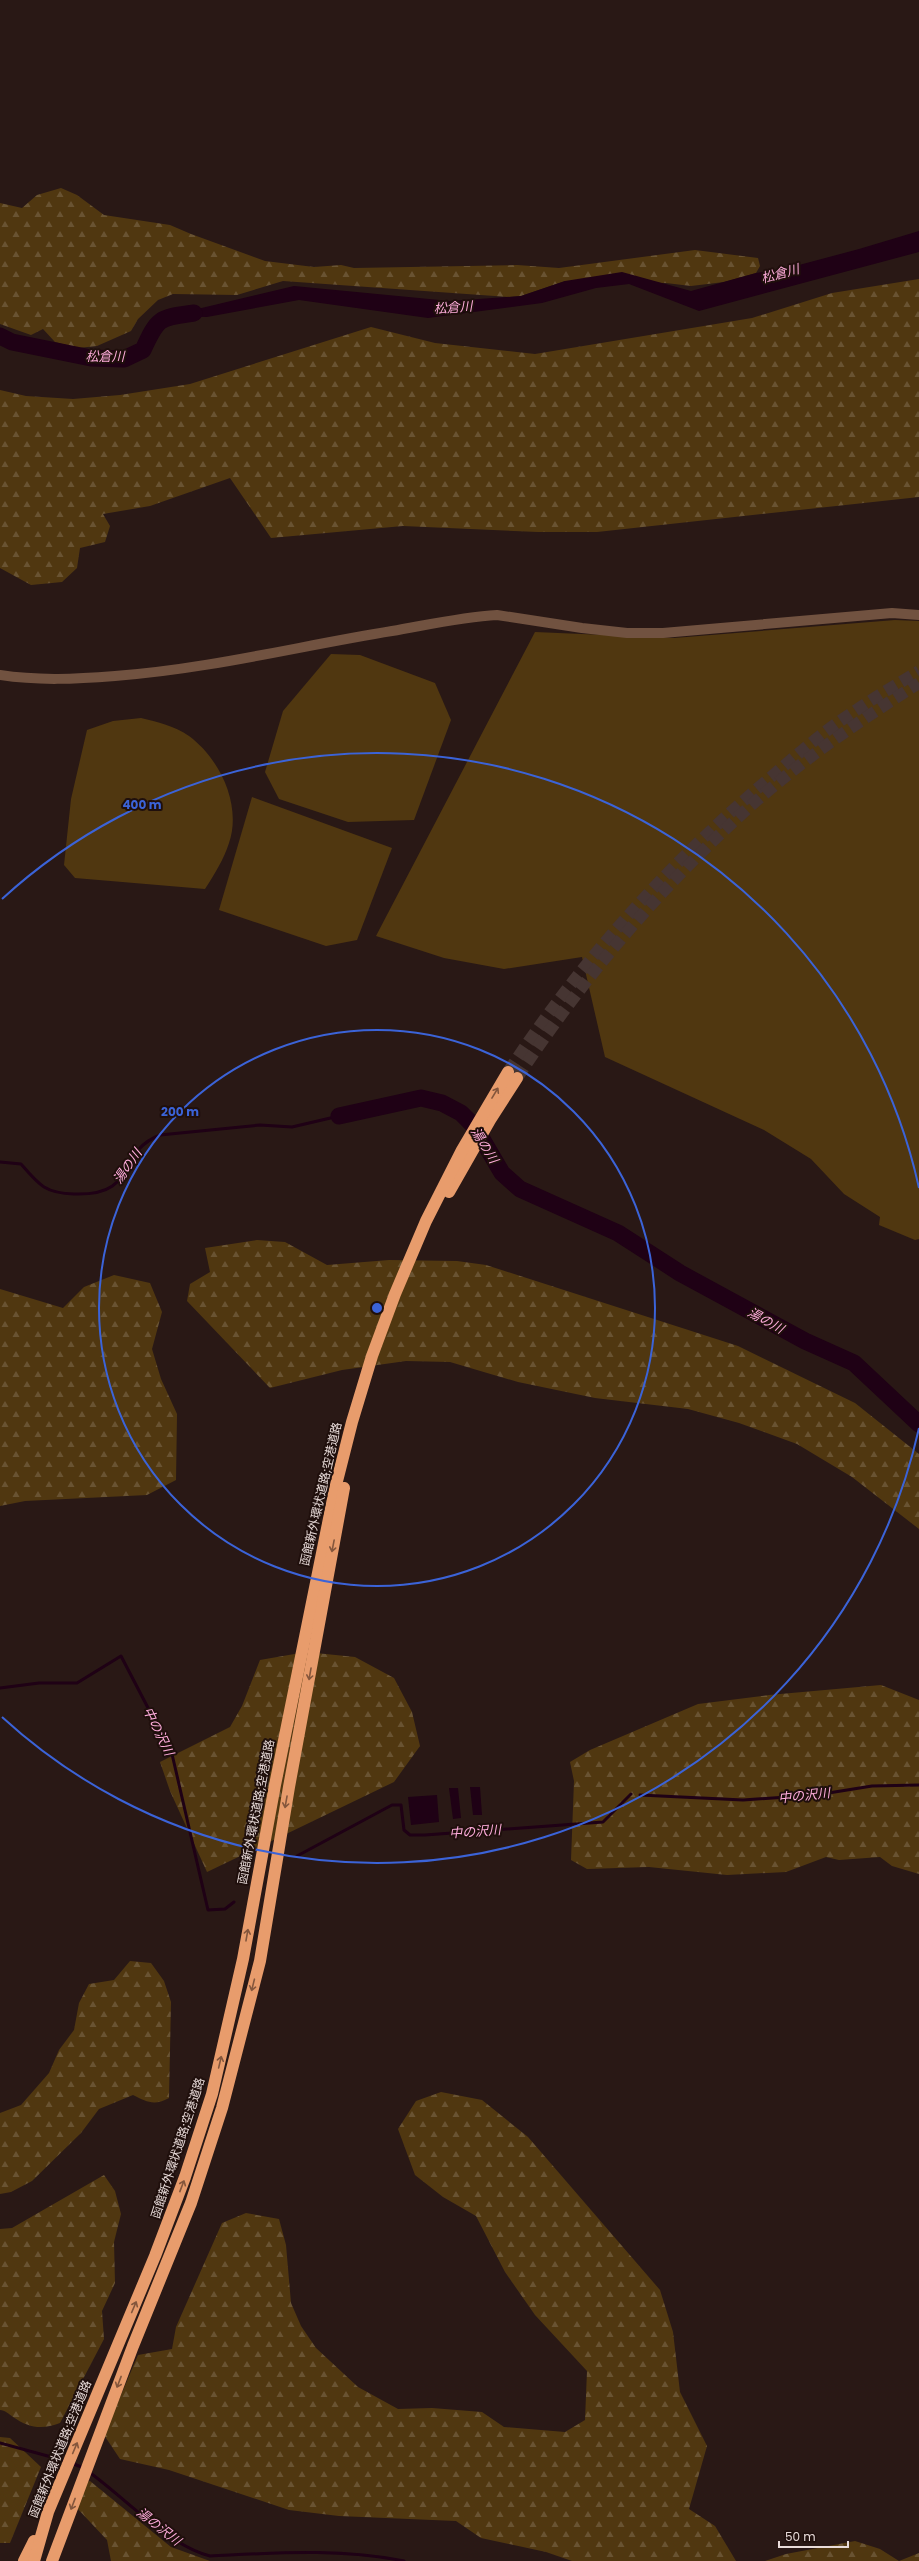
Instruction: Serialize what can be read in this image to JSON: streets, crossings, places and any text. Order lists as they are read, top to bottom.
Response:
{
  "streets": {
    "highway": ["函館新外環状道路;空港道路"]
  },
  "water": [
    "松倉川",
    "湯の川",
    "中の沢川",
    "湯の沢川"
  ],
  "scale_bar": "50 m",
  "rings": ["400 m", "200 m"]
}
